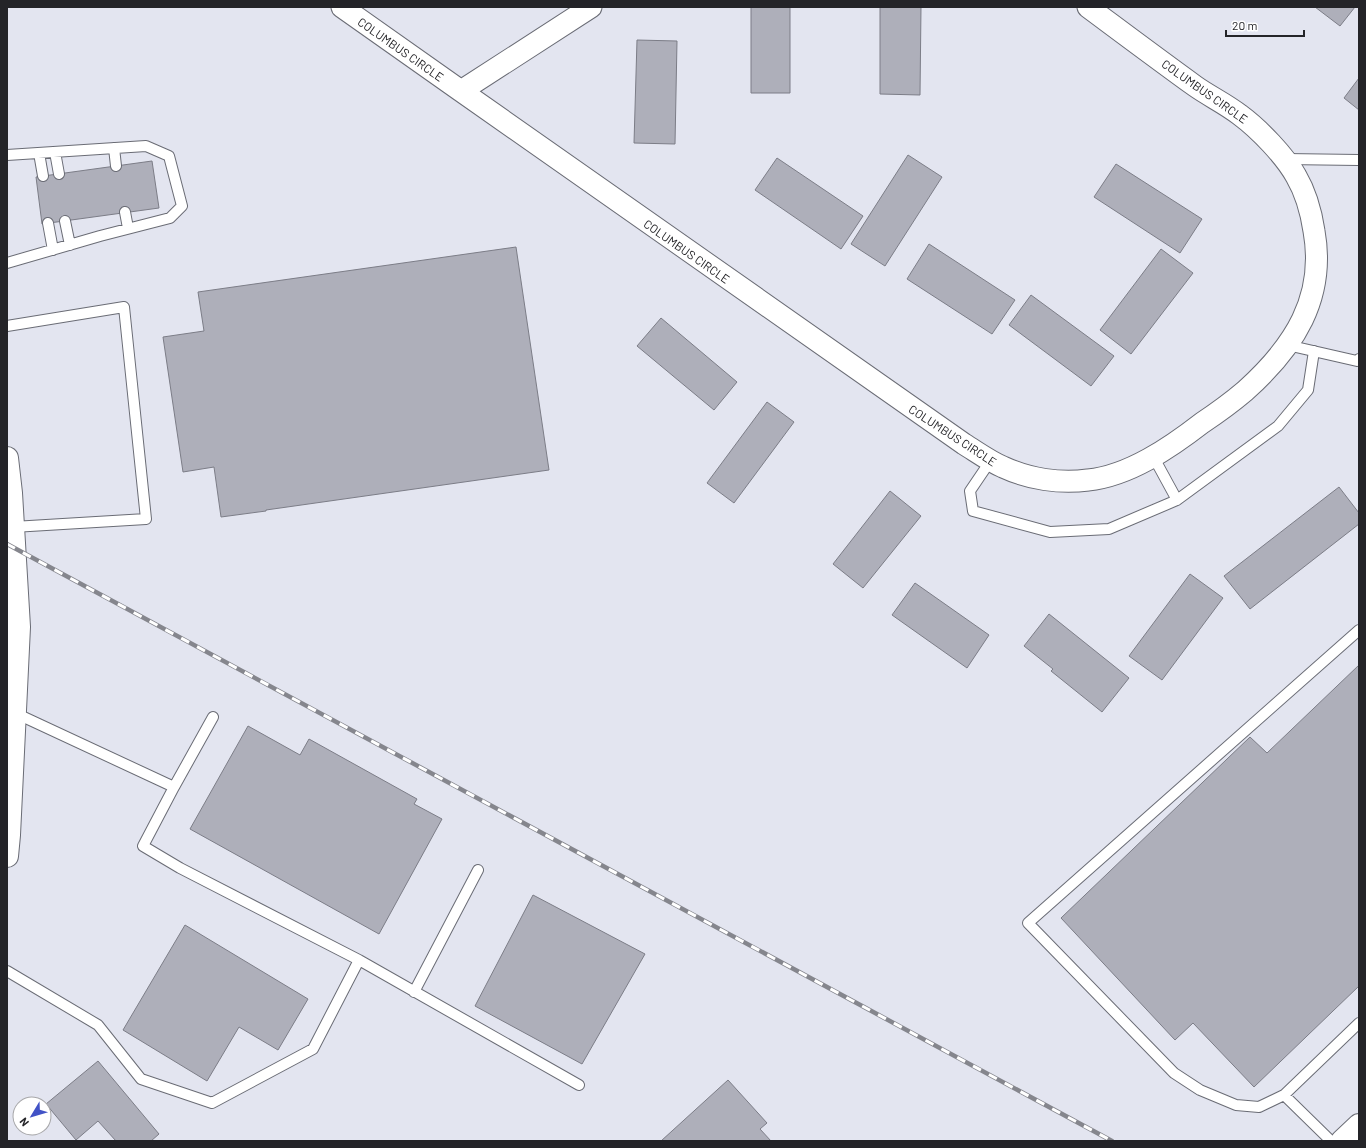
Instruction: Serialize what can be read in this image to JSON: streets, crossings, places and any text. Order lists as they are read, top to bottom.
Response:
{
  "streets": {
    "street": ["COLUMBUS CIRCLE"]
  },
  "scale_bar": "20 m",
  "north": "bottom left"
}
